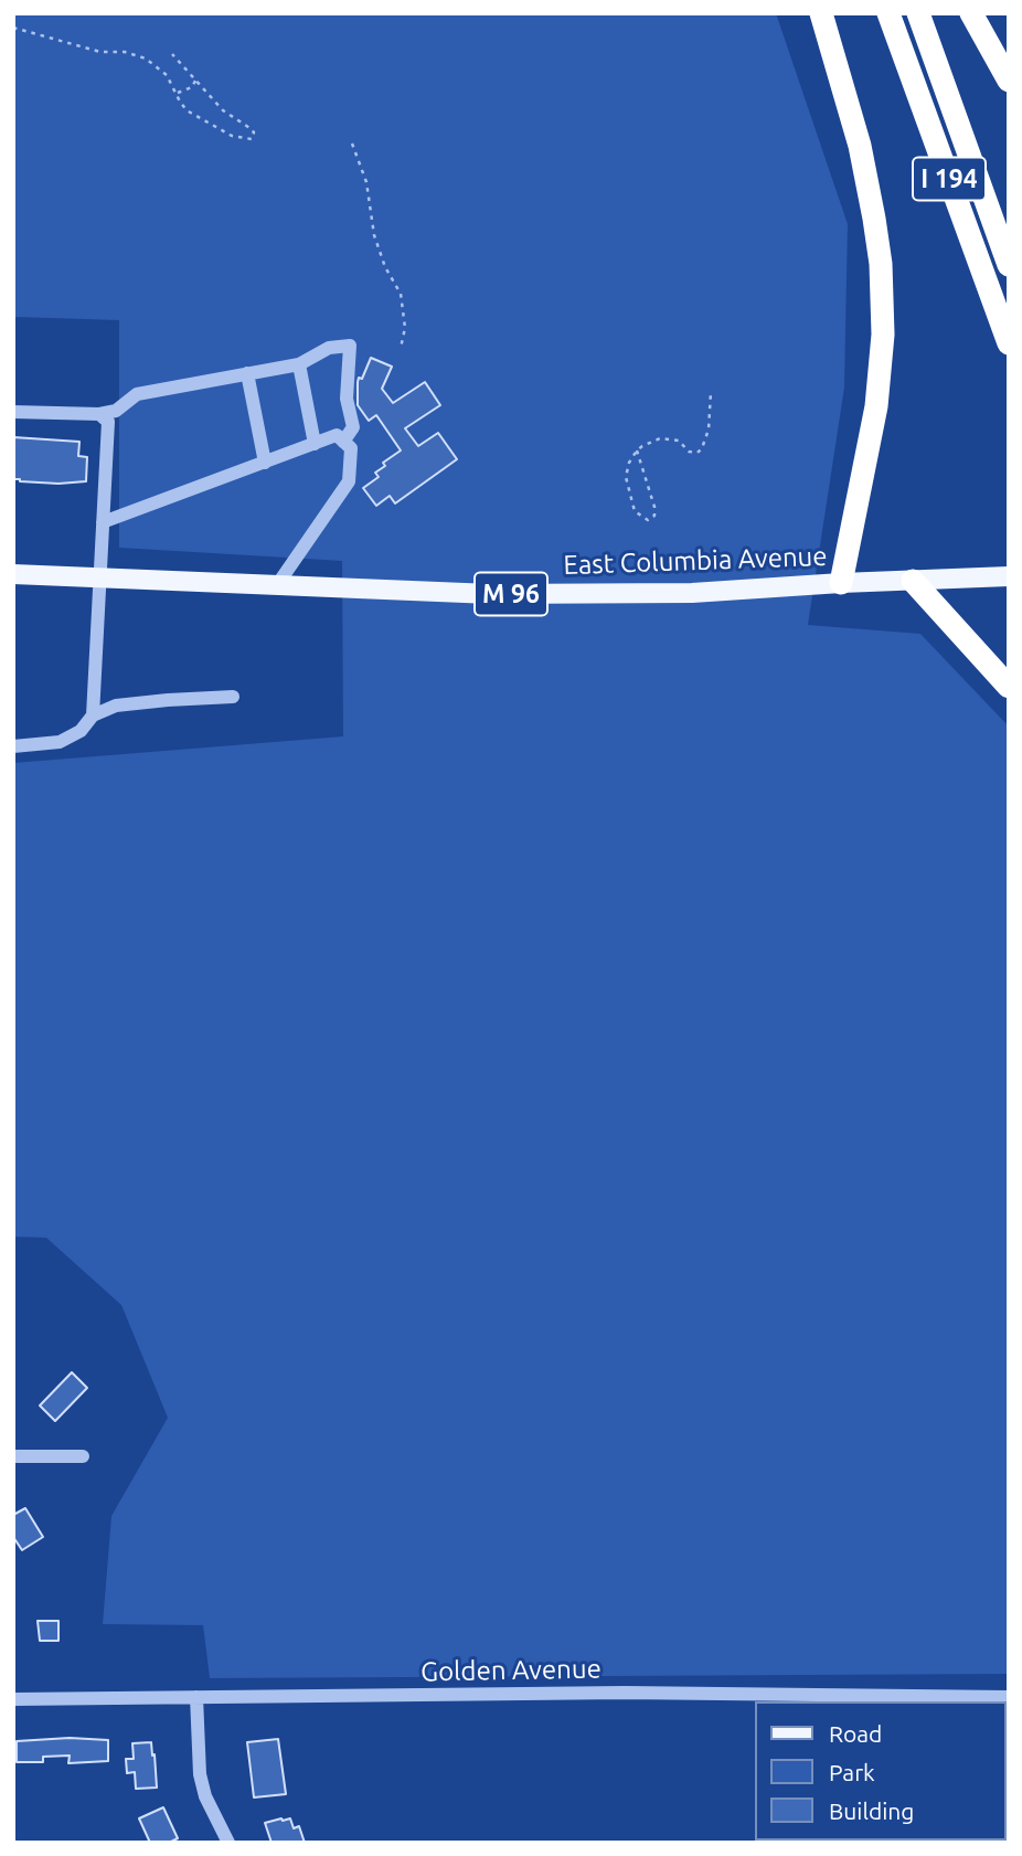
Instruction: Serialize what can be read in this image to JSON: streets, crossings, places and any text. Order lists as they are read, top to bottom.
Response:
{
  "streets": {
    "highway": ["I 194"],
    "main road": ["East Columbia Avenue", "M 96"],
    "street": ["Golden Avenue"]
  },
  "legend": ["Road", "Park", "Building"]
}
